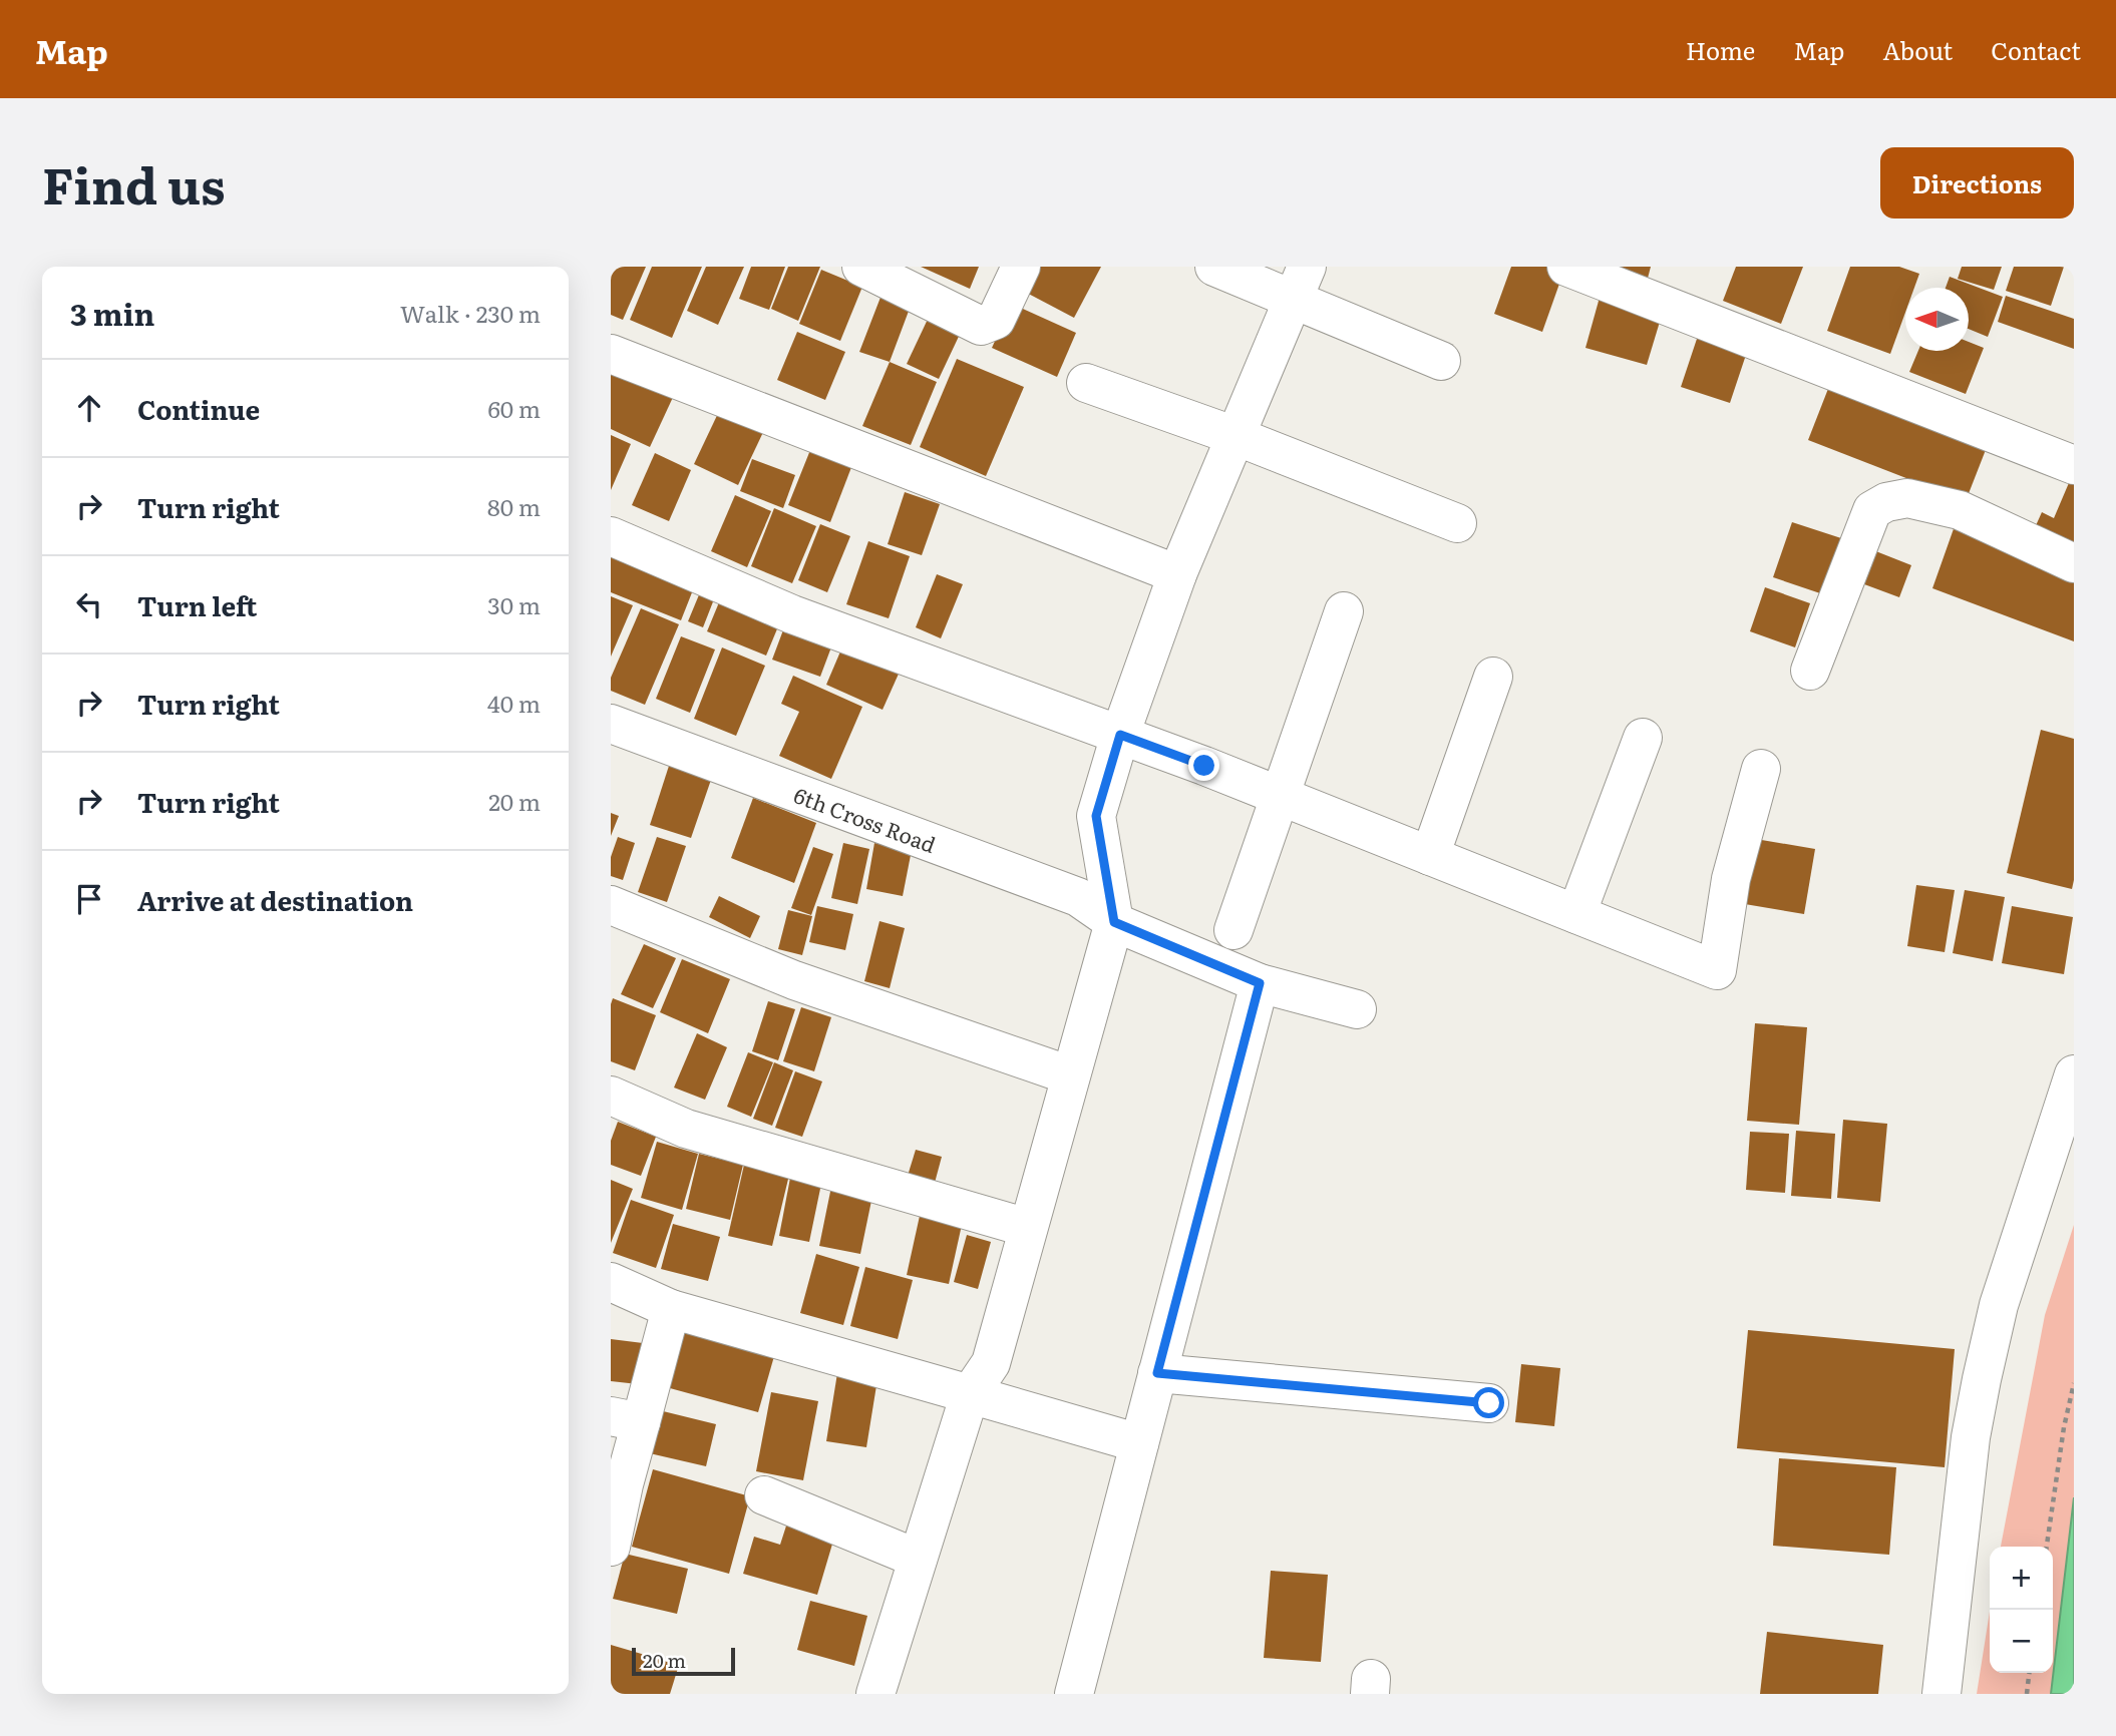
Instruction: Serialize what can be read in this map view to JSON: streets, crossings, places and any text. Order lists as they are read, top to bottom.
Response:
{
  "streets": {
    "street": ["6th Cross Road"]
  },
  "scale_bar": "20 m",
  "north": "left",
  "page": {
    "header": "Map",
    "nav": [
      "Home",
      "Map",
      "About",
      "Contact"
    ],
    "title": "Find us",
    "buttons": "Directions",
    "heading": ["3 min", "Walk · 230 m"],
    "list": [
      ["Continue", "60 m"],
      ["Turn right", "80 m"],
      ["Turn left", "30 m"],
      ["Turn right", "40 m"],
      ["Turn right", "20 m"],
      "Arrive at destination"
    ],
    "map_buttons": ["+", "−"],
    "scale": "20 m"
  }
}
